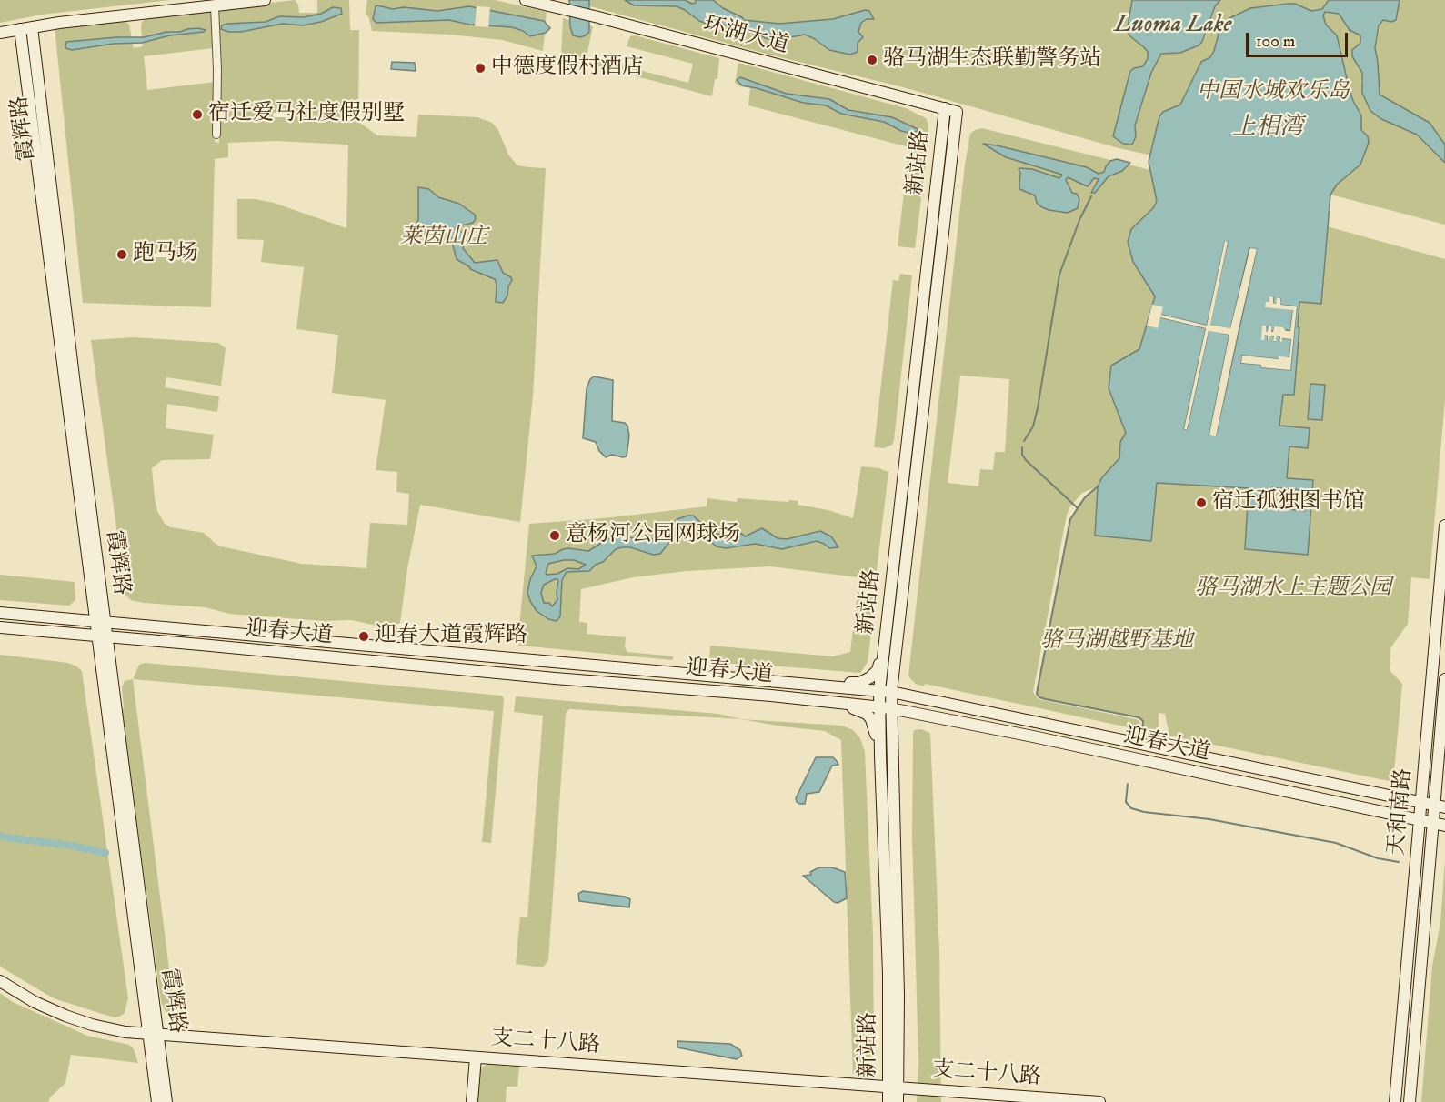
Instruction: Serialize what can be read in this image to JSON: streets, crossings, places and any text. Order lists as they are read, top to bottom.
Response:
{
  "streets": {
    "street": [
      "环湖大道",
      "霞辉路",
      "新站路",
      "迎春大道",
      "天和南路",
      "支二十八路"
    ]
  },
  "crossings": [
    ["环湖大道", "新站路"],
    ["霞辉路", "迎春大道"],
    ["霞辉路", "支二十八路"],
    ["新站路", "迎春大道"],
    ["新站路", "支二十八路"],
    ["迎春大道", "天和南路"]
  ],
  "water": ["Luoma Lake", "上相湾"],
  "parks": [
    "中国水城欢乐岛",
    "莱茵山庄",
    "骆马湖水上主题公园",
    "骆马湖越野基地"
  ],
  "places": [
    "骆马湖生态联勤警务站",
    "中德度假村酒店",
    "宿迁爱马社度假别墅",
    "跑马场",
    "宿迁孤独图书馆",
    "意杨河公园网球场",
    "迎春大道霞辉路"
  ],
  "scale_bar": "100 m"
}
